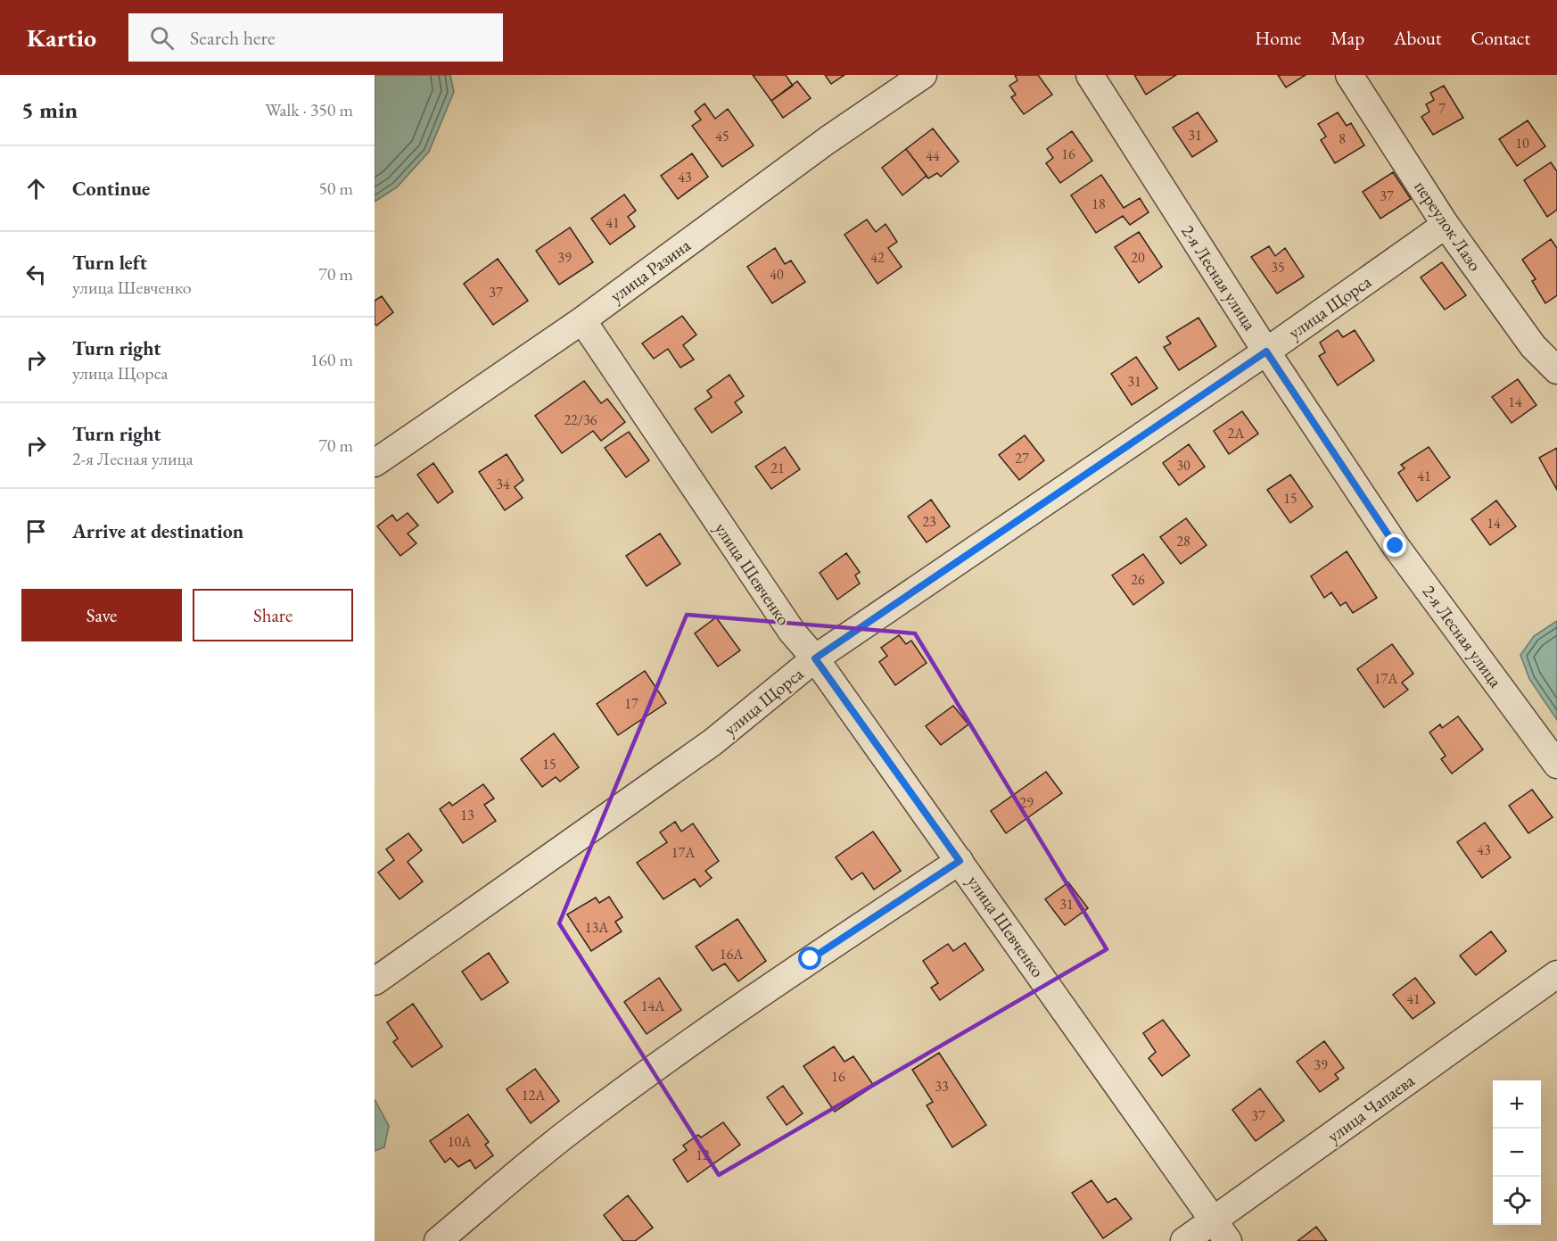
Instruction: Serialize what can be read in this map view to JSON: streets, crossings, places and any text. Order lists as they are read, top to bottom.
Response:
{
  "streets": {
    "street": [
      "переулок Лазо",
      "улица Разина",
      "2-я Лесная улица",
      "улица Щорса",
      "улица Шевченко",
      "улица Чапаева"
    ]
  },
  "crossings": [
    ["переулок Лазо", "улица Щорса"],
    ["улица Разина", "улица Шевченко"],
    ["2-я Лесная улица", "улица Щорса"],
    ["улица Щорса", "улица Шевченко"],
    ["улица Шевченко", "улица Чапаева"]
  ],
  "house_numbers": [
    "7",
    "31",
    "45",
    "8",
    "10",
    "16",
    "44",
    "43",
    "37",
    "18",
    "41",
    "39",
    "42",
    "20",
    "35",
    "40",
    "37",
    "31",
    "14",
    "22/36",
    "2А",
    "27",
    "30",
    "21",
    "41",
    "34",
    "15",
    "23",
    "14",
    "28",
    "26",
    "17А",
    "17",
    "15",
    "29",
    "13",
    "43",
    "17А",
    "31",
    "13А",
    "16А",
    "41",
    "14А",
    "39",
    "16",
    "33",
    "12А",
    "37",
    "10А",
    "12"
  ],
  "page": {
    "header": "Kartio",
    "search": "Search here",
    "nav": [
      "Home",
      "Map",
      "About",
      "Contact"
    ],
    "heading": ["5 min", "Walk · 350 m"],
    "list": [
      ["Continue", "50 m"],
      ["Turn left", "улица Шевченко", "70 m"],
      ["Turn right", "улица Щорса", "160 m"],
      ["Turn right", "2-я Лесная улица", "70 m"],
      "Arrive at destination"
    ],
    "buttons": ["Save", "Share"],
    "map_buttons": ["+", "−"]
  }
}
